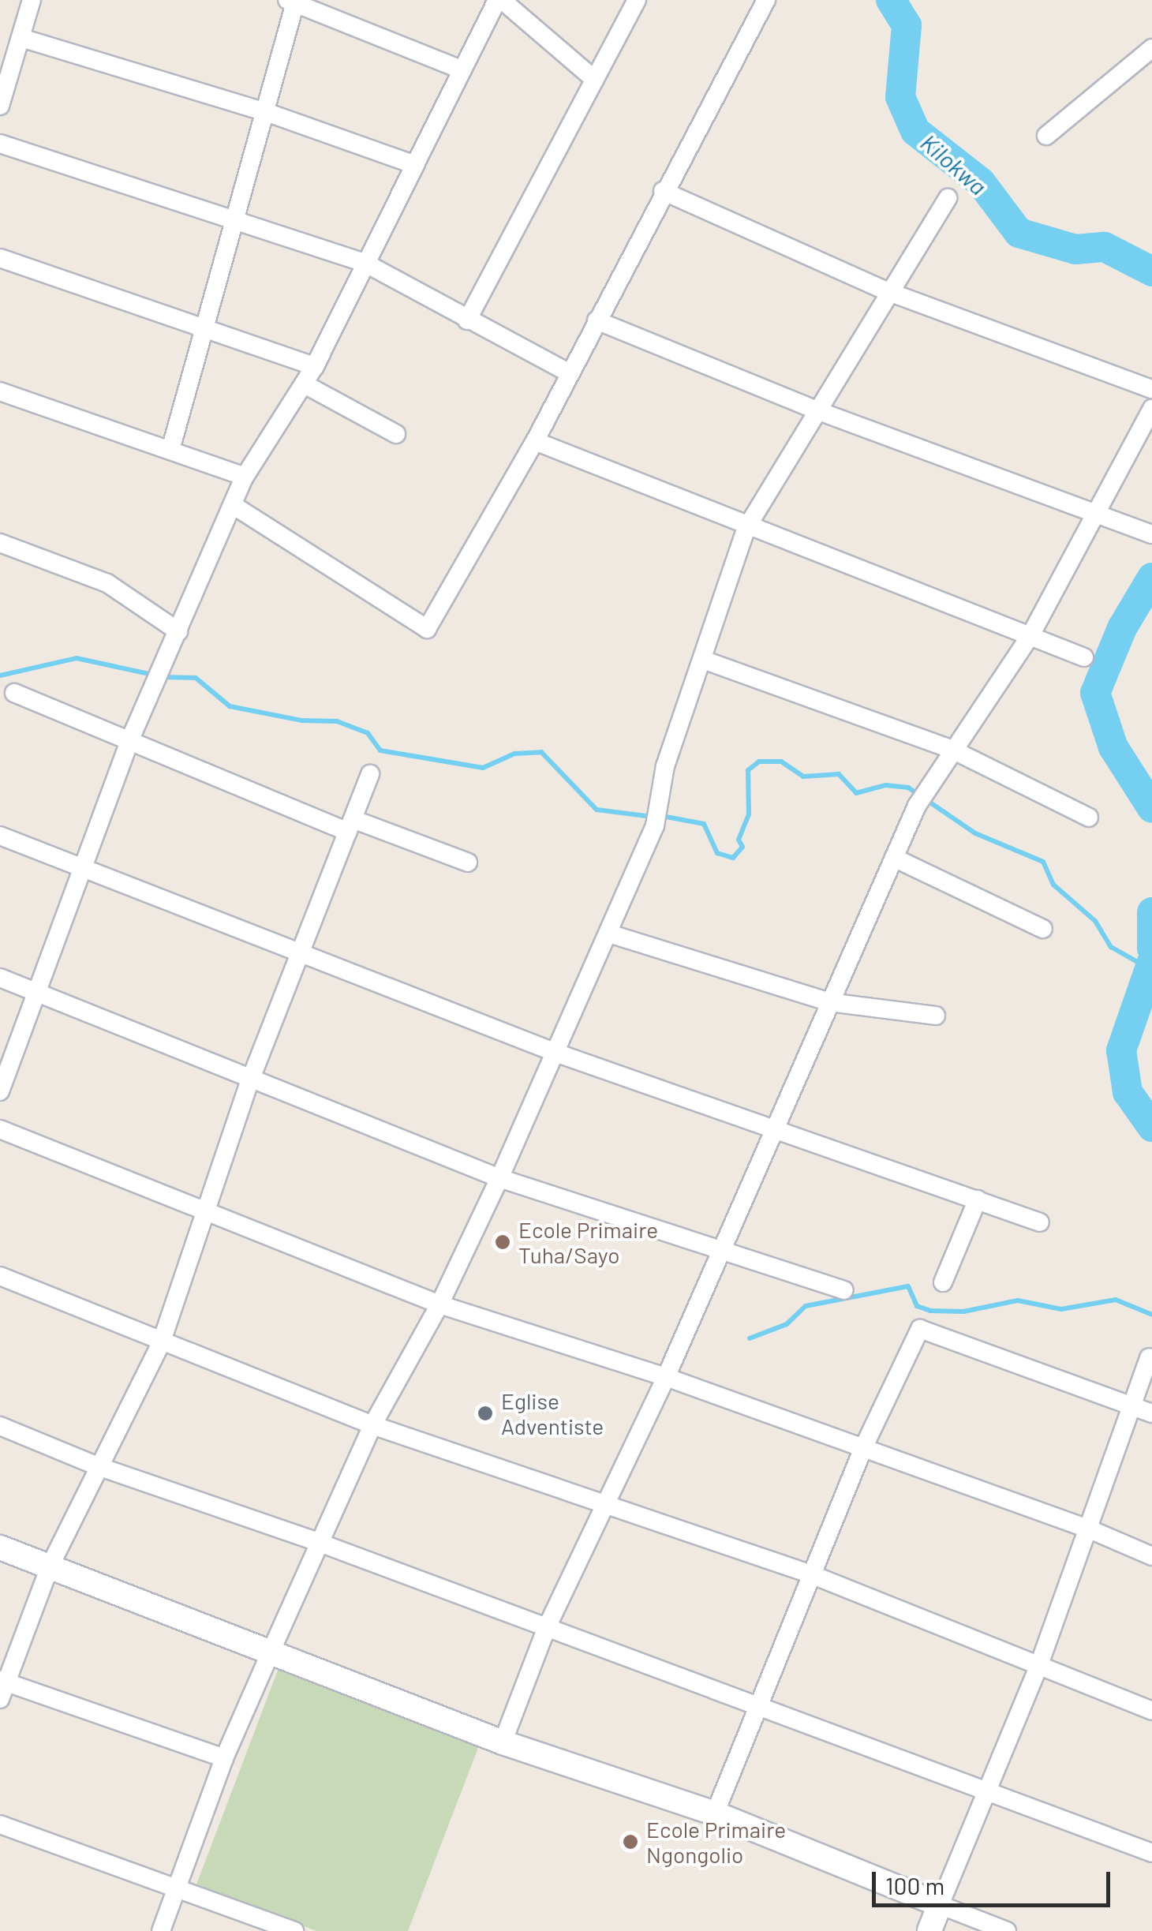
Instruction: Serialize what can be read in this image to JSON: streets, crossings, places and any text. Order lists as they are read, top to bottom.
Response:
{
  "water": ["Kilokwa"],
  "places": ["Ecole Primaire Tuha/Sayo", "Eglise Adventiste", "Ecole Primaire Ngongolio"],
  "scale_bar": "100 m"
}
